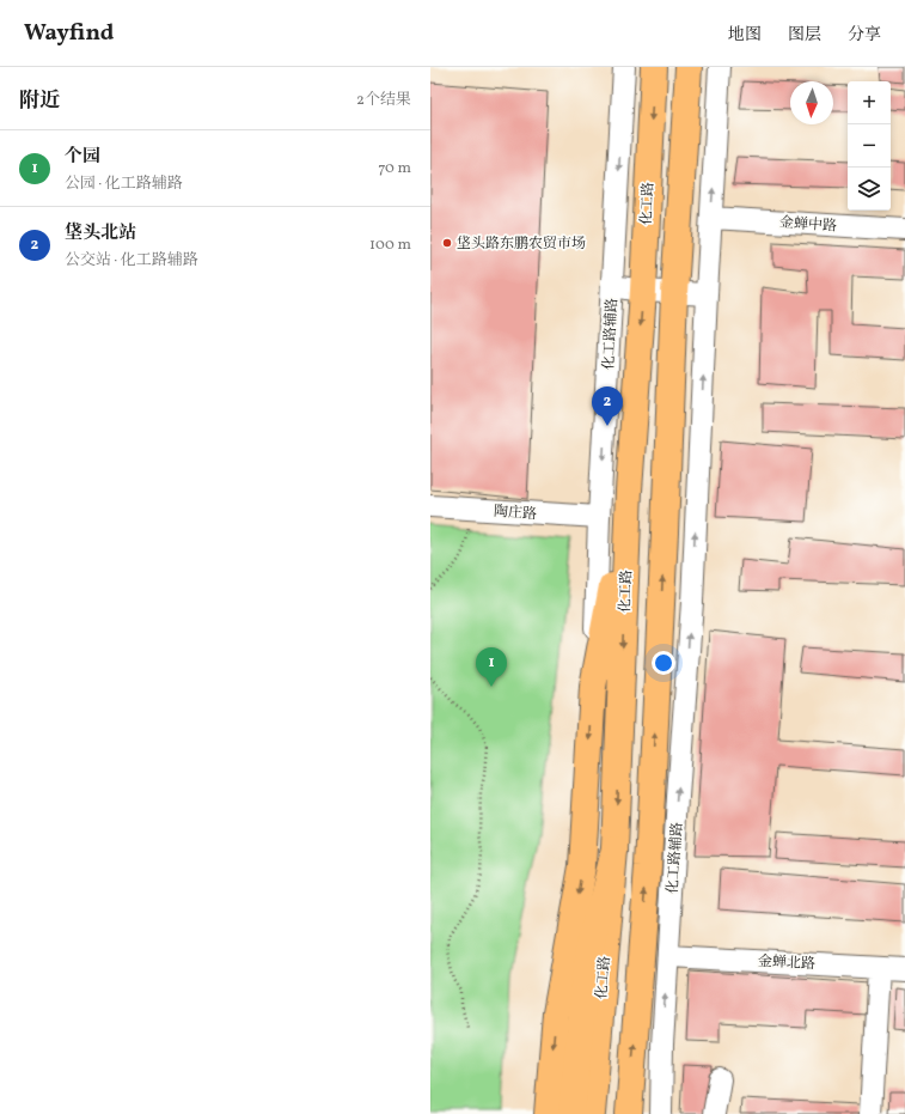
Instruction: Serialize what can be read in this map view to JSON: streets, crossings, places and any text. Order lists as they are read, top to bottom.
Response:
{
  "streets": {
    "main road": ["化工路", "化工路辅路"],
    "street": ["金蝉中路", "陶庄路", "金蝉北路"]
  },
  "crossings": [
    ["化工路", "化工路辅路"],
    ["金蝉中路", "化工路辅路"],
    ["化工路辅路", "陶庄路"],
    ["化工路辅路", "金蝉北路"]
  ],
  "places": ["垡头路东鹏农贸市场"],
  "north": "bottom",
  "page": {
    "header": "Wayfind",
    "nav": ["地图", "图层", "分享"],
    "heading": ["附近", "2个结果"],
    "map_buttons": ["+", "−"],
    "list": [
      {
        "mark": "1",
        "name": "个园",
        "note": "公园 · 化工路辅路",
        "value": "70 m"
      },
      {
        "mark": "2",
        "name": "垡头北站",
        "note": "公交站 · 化工路辅路",
        "value": "100 m"
      }
    ],
    "pins": ["2", "1"]
  }
}
